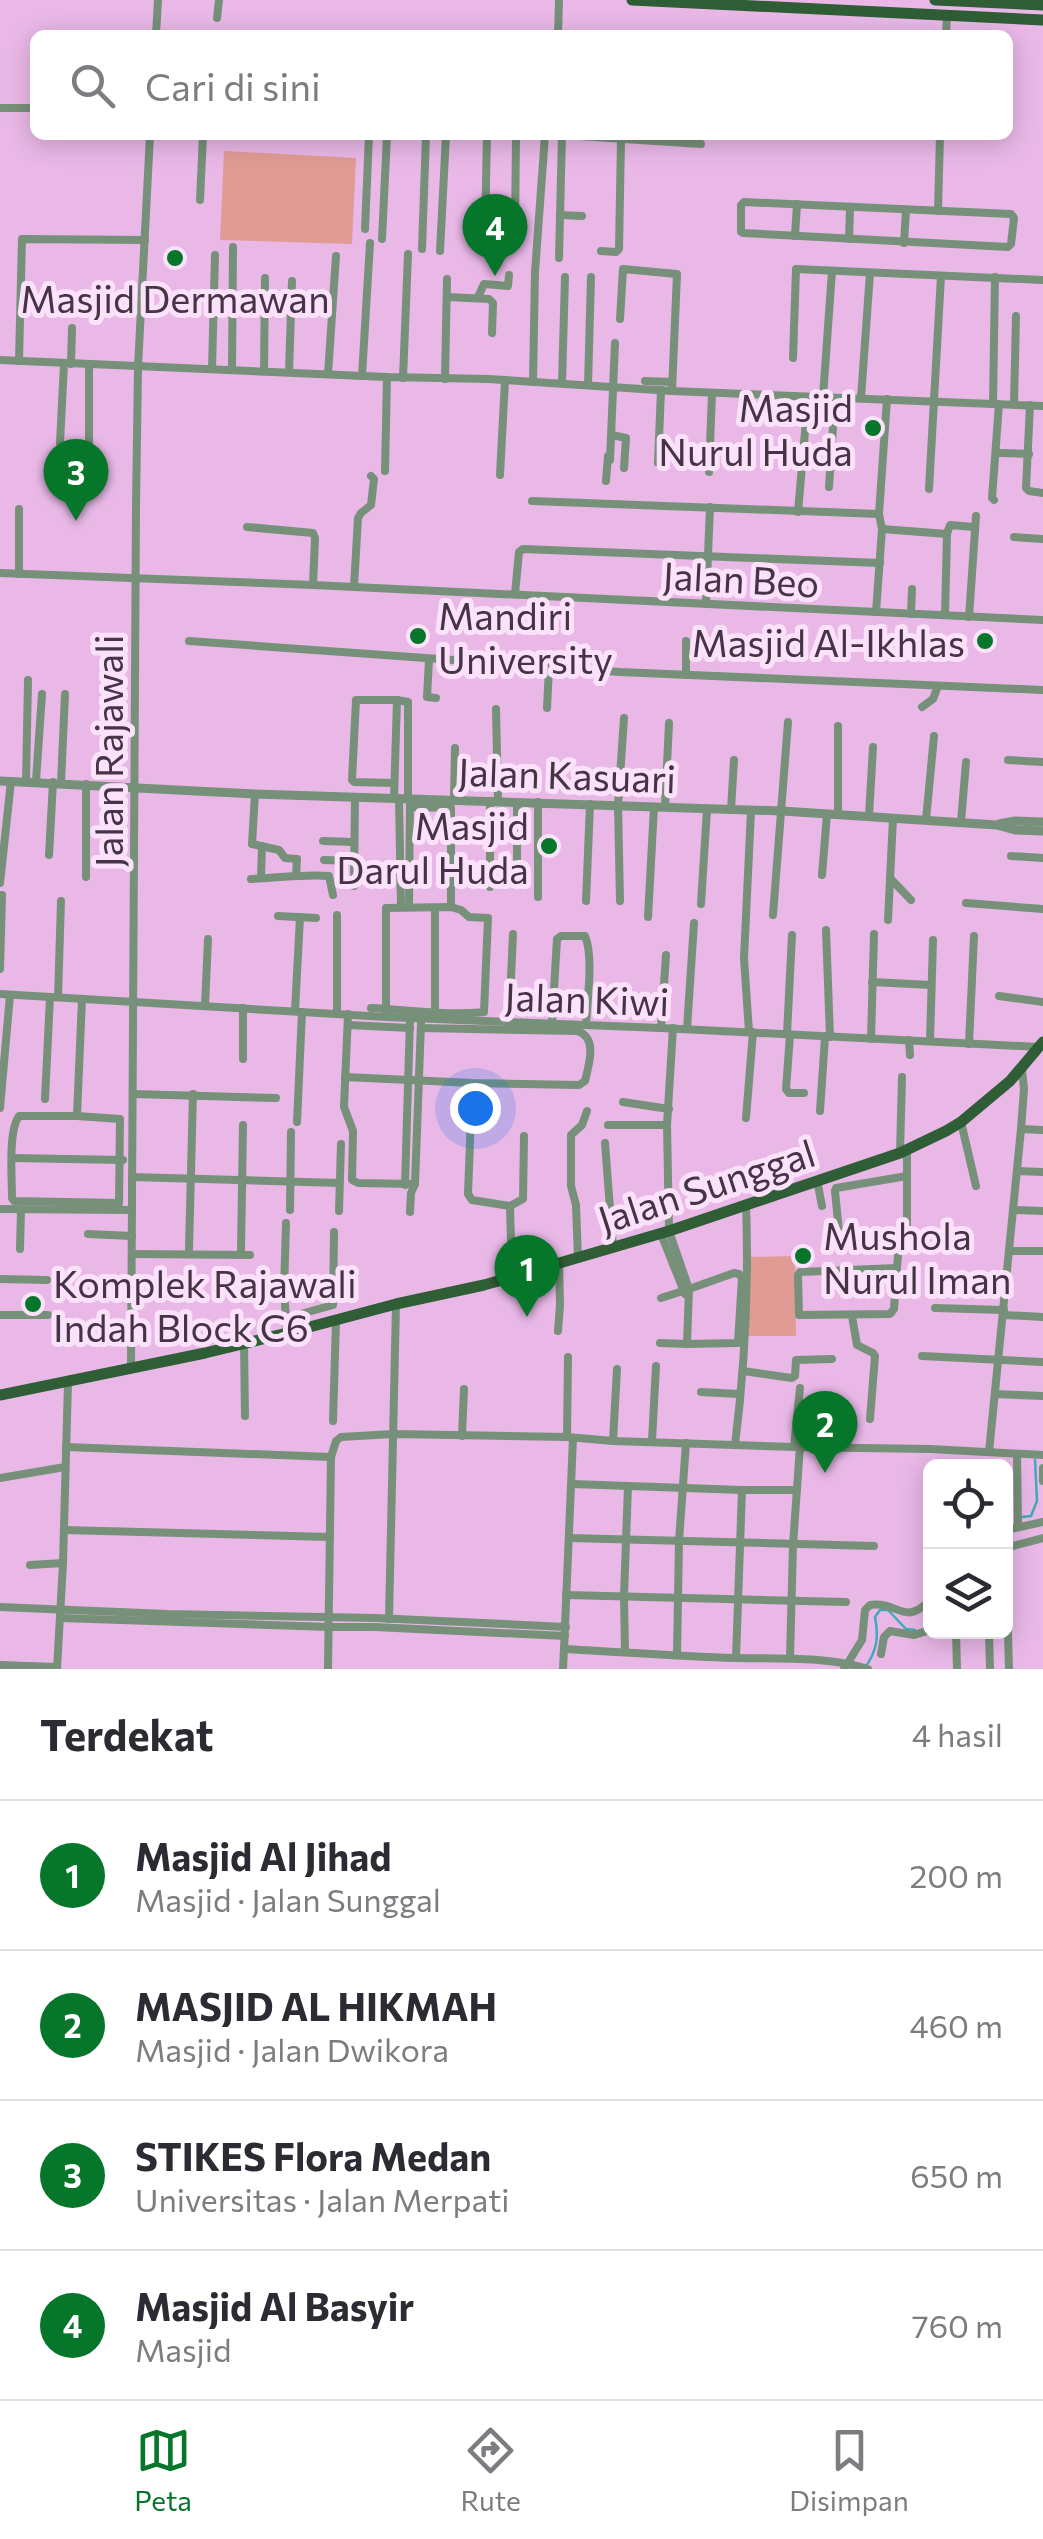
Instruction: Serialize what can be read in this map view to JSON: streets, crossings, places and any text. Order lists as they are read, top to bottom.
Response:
{
  "streets": {
    "main road": ["Jalan Sunggal"],
    "street": [
      "Jalan Beo",
      "Jalan Rajawali",
      "Jalan Kasuari",
      "Jalan Kiwi"
    ]
  },
  "crossings": [
    ["Jalan Beo", "Jalan Rajawali"],
    ["Jalan Rajawali", "Jalan Kasuari"],
    ["Jalan Rajawali", "Jalan Kiwi"],
    ["Jalan Rajawali", "Jalan Sunggal"],
    ["Jalan Kiwi", "Jalan Sunggal"]
  ],
  "places": [
    "Masjid Dermawan",
    "Masjid Nurul Huda",
    "Mandiri University",
    "Masjid Al-Ikhlas",
    "Masjid Darul Huda",
    "Mushola Nurul Iman",
    "Komplek Rajawali Indah Block C6"
  ],
  "page": {
    "search": "Cari di sini",
    "pins": [
      "4",
      "3",
      "1",
      "2"
    ],
    "heading": ["Terdekat", "4 hasil"],
    "list": [
      {
        "mark": "1",
        "name": "Masjid Al Jihad",
        "note": "Masjid · Jalan Sunggal",
        "value": "200 m"
      },
      {
        "mark": "2",
        "name": "MASJID AL HIKMAH",
        "note": "Masjid · Jalan Dwikora",
        "value": "460 m"
      },
      {
        "mark": "3",
        "name": "STIKES Flora Medan",
        "note": "Universitas · Jalan Merpati",
        "value": "650 m"
      },
      {
        "mark": "4",
        "name": "Masjid Al Basyir",
        "note": "Masjid",
        "value": "760 m"
      }
    ],
    "nav": ["Peta", "Rute", "Disimpan"]
  }
}
